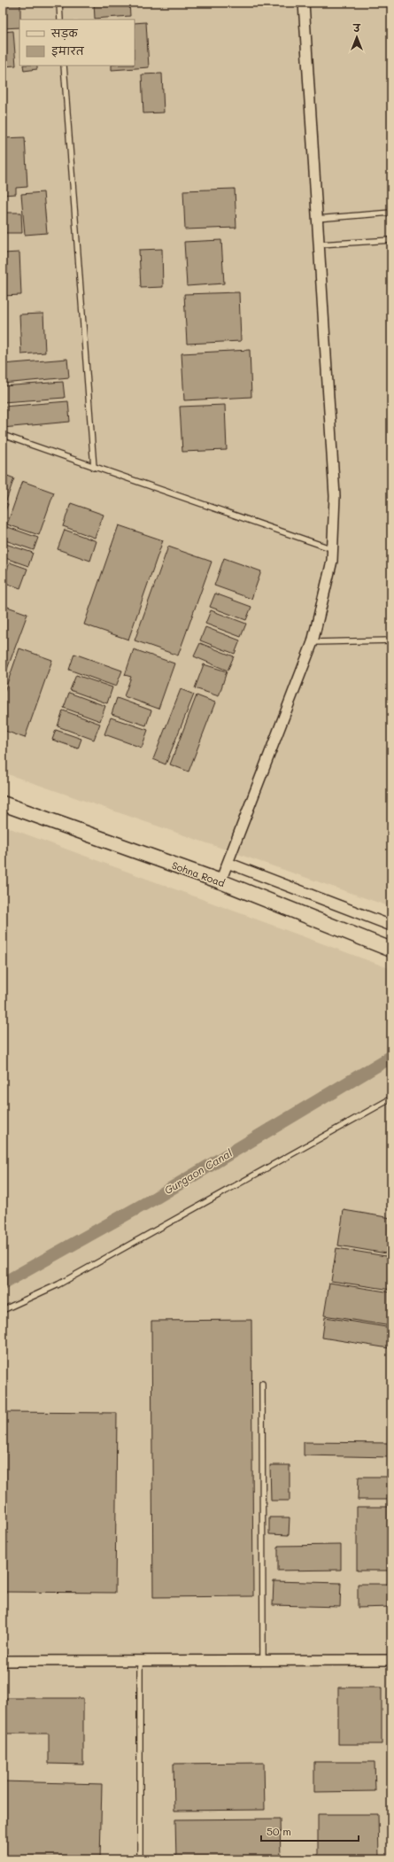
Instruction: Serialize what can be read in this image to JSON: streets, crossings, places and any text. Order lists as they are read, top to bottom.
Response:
{
  "streets": {
    "main road": ["Sohna Road"]
  },
  "water": ["Gurgaon Canal"],
  "legend": ["सड़क", "इमारत"],
  "scale_bar": "50 m",
  "north": "top"
}
